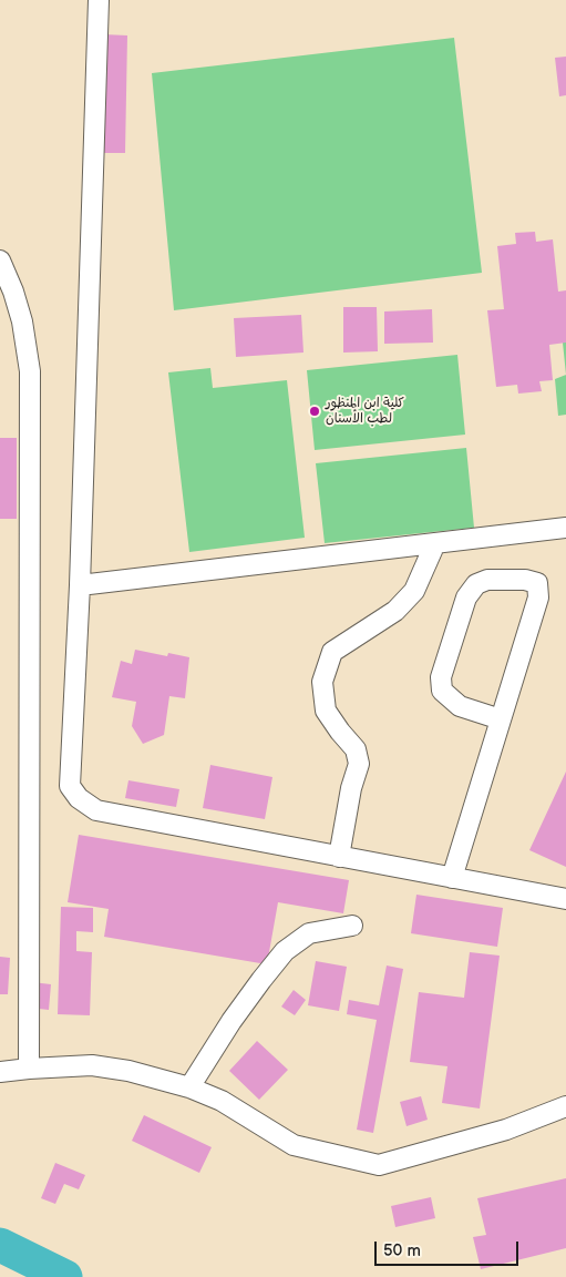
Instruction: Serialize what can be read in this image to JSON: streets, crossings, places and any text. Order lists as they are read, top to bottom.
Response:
{
  "places": ["كلية ابن المنظور لطب الأسنان"],
  "scale_bar": "50 m"
}
